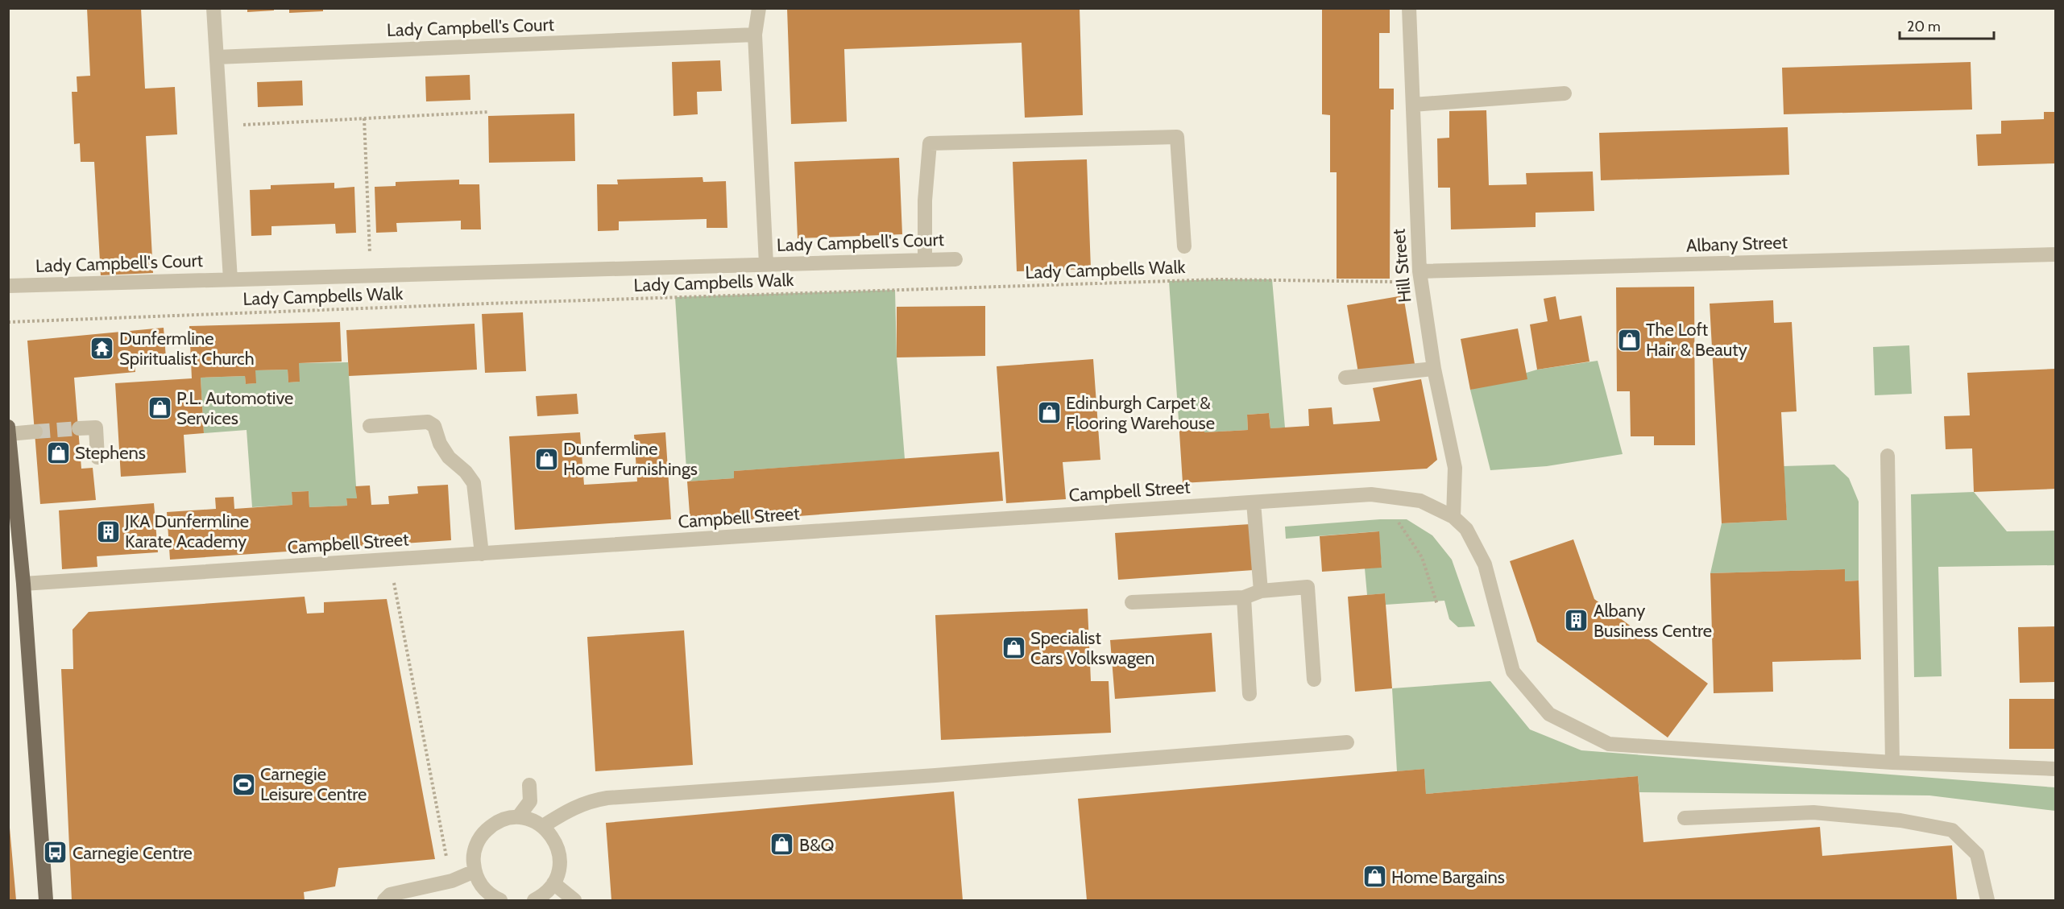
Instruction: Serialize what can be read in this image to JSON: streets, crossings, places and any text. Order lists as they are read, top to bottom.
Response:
{
  "streets": {
    "street": [
      "Lady Campbell's Court",
      "Albany Street",
      "Hill Street",
      "Campbell Street"
    ],
    "path": ["Lady Campbells Walk"]
  },
  "crossings": [
    ["Albany Street", "Hill Street"],
    ["Albany Street", "Lady Campbells Walk"],
    ["Hill Street", "Lady Campbells Walk"],
    ["Hill Street", "Campbell Street"]
  ],
  "places": {
    "shop": [
      "The Loft Hair & Beauty",
      "P.L. Automotive Services",
      "Edinburgh Carpet & Flooring Warehouse",
      "Stephens",
      "Dunfermline Home Furnishings",
      "Specialist Cars Volkswagen",
      "B&Q",
      "Home Bargains"
    ],
    "temple": ["Dunfermline Spiritualist Church"],
    "building": ["JKA Dunfermline Karate Academy", "Albany Business Centre"],
    "sports": ["Carnegie Leisure Centre"],
    "bus stop": ["Carnegie Centre"]
  },
  "scale_bar": "20 m"
}
